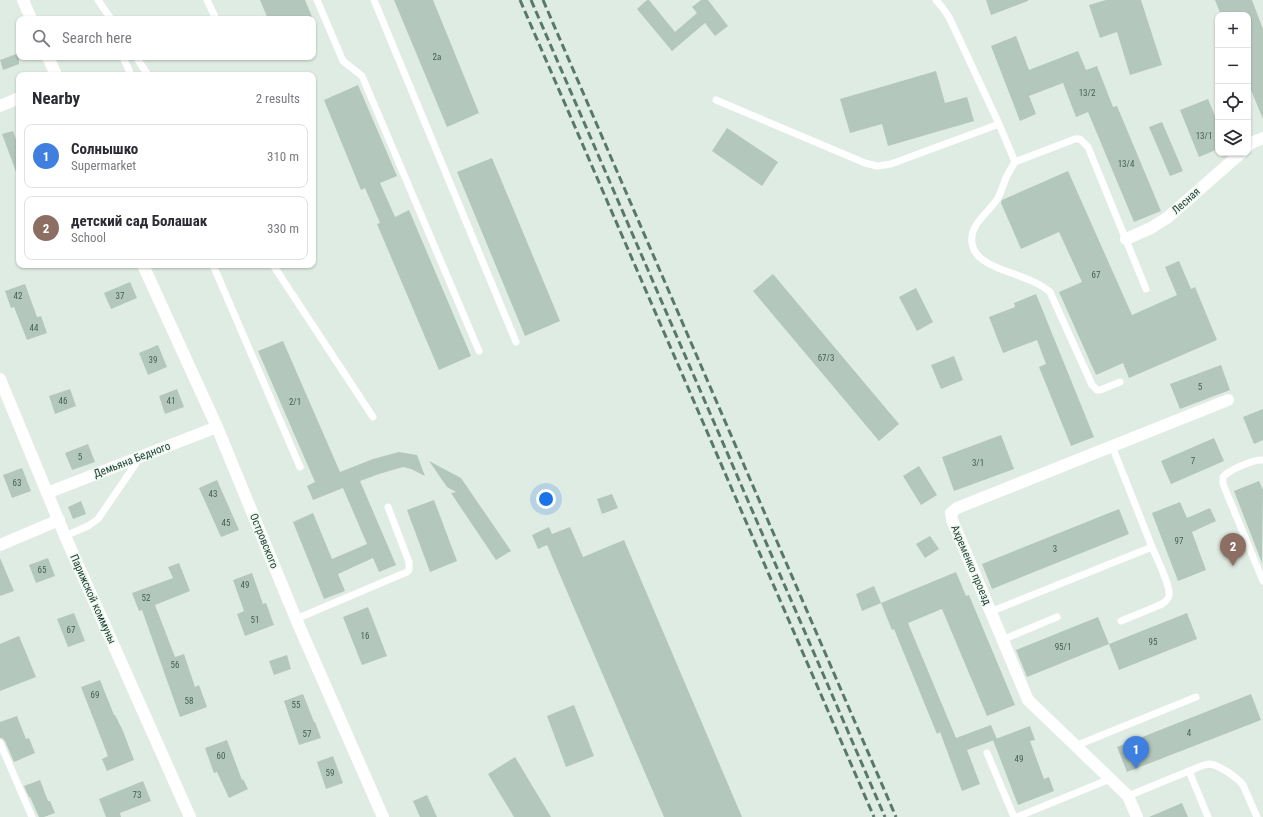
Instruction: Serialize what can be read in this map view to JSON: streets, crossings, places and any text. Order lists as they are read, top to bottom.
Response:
{
  "streets": {
    "street": [
      "Лесная",
      "Демьяна Бедного",
      "Островского",
      "Ахременко проезд",
      "Парижской коммуны"
    ]
  },
  "crossings": [
    ["Демьяна Бедного", "Островского"],
    ["Демьяна Бедного", "Парижской коммуны"]
  ],
  "house_numbers": [
    "2а",
    "13/2",
    "13/1",
    "13/4",
    "67",
    "42",
    "37",
    "44",
    "67/3",
    "39",
    "5",
    "46",
    "41",
    "2/1",
    "5",
    "7",
    "3/1",
    "63",
    "43",
    "45",
    "97",
    "3",
    "65",
    "49",
    "52",
    "51",
    "67",
    "16",
    "95",
    "95/1",
    "56",
    "69",
    "58",
    "55",
    "4",
    "57",
    "60",
    "49",
    "59",
    "73"
  ],
  "page": {
    "map_buttons": ["+", "−"],
    "search": "Search here",
    "heading": ["Nearby", "2 results"],
    "list": [
      {
        "mark": "1",
        "name": "Солнышко",
        "note": "Supermarket",
        "value": "310 m"
      },
      {
        "mark": "2",
        "name": "детский сад Болашак",
        "note": "School",
        "value": "330 m"
      }
    ],
    "pins": ["2", "1"]
  }
}
